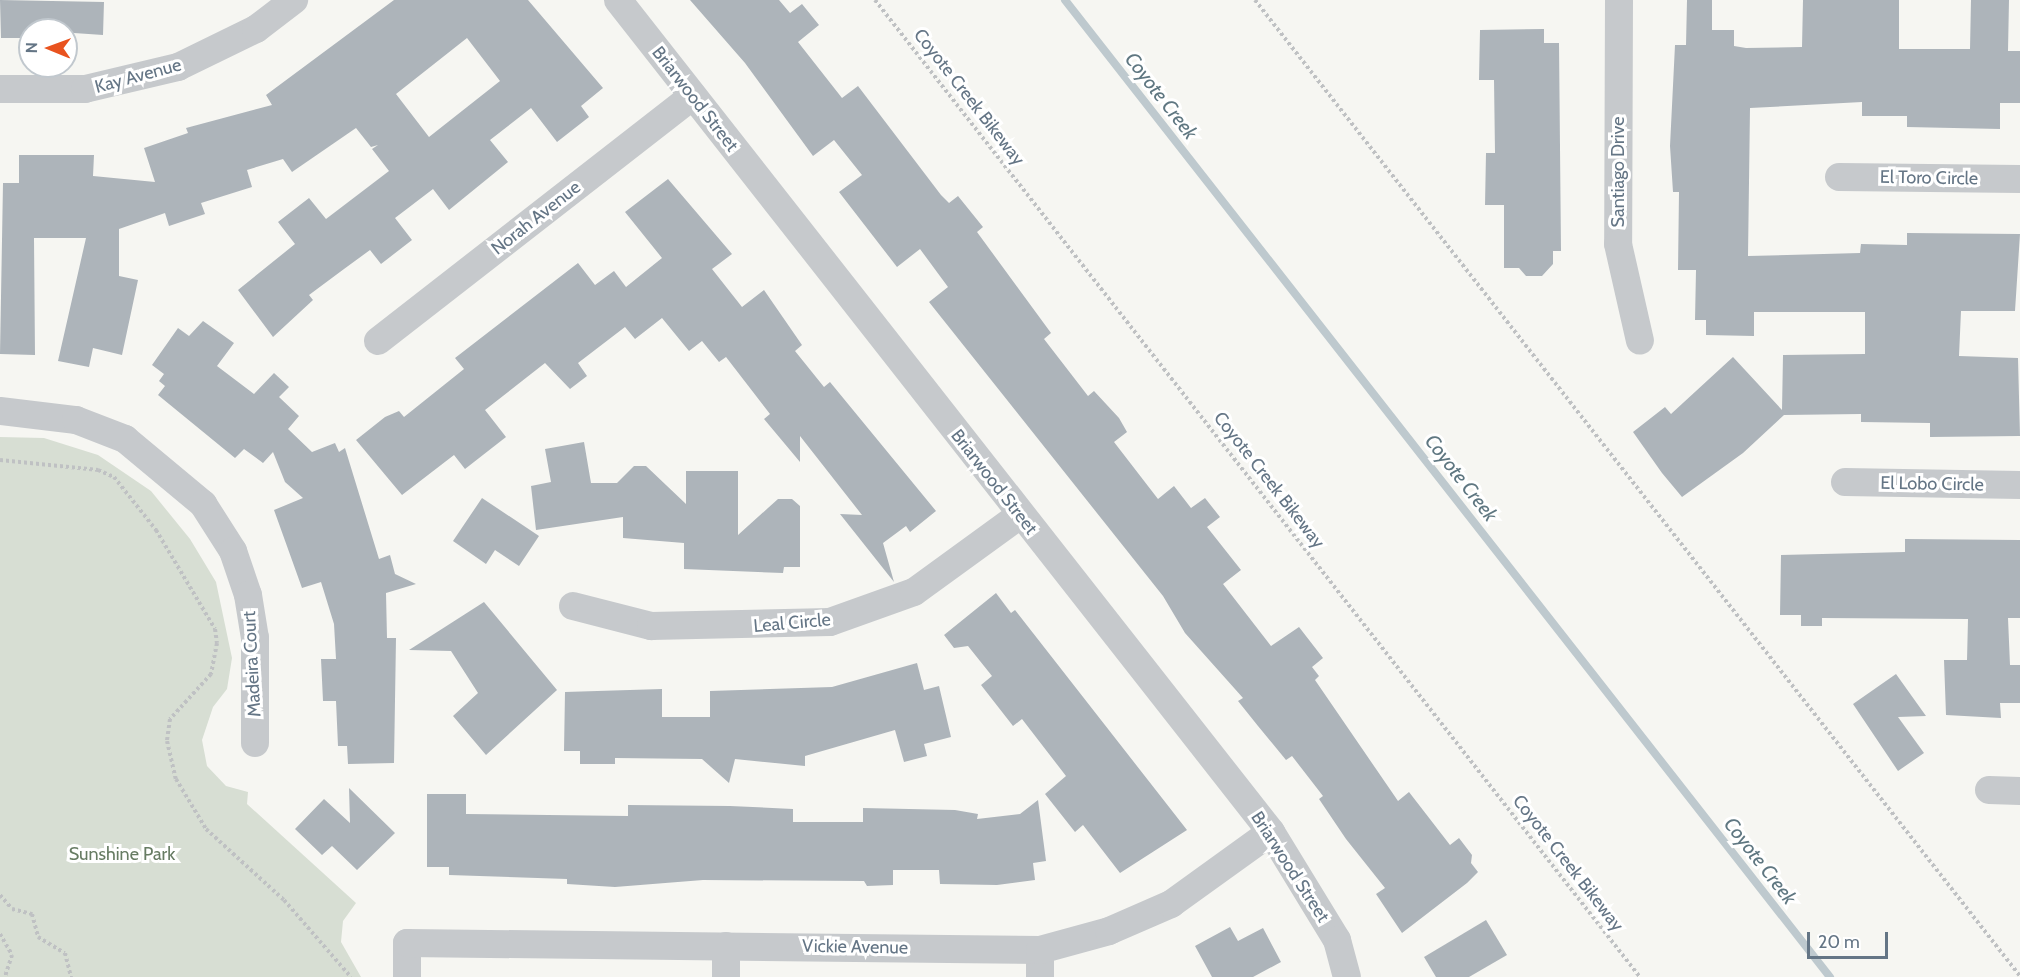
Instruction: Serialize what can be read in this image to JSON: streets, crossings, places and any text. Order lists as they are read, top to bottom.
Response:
{
  "streets": {
    "street": [
      "Kay Avenue",
      "Briarwood Street",
      "Santiago Drive",
      "El Toro Circle",
      "Norah Avenue",
      "El Lobo Circle",
      "Leal Circle",
      "Madeira Court",
      "Vickie Avenue"
    ],
    "path": ["Coyote Creek Bikeway"]
  },
  "crossings": [
    ["Briarwood Street", "Norah Avenue"],
    ["Briarwood Street", "Leal Circle"],
    ["Briarwood Street", "Vickie Avenue"]
  ],
  "water": ["Coyote Creek"],
  "parks": ["Sunshine Park"],
  "scale_bar": "20 m",
  "north": "left"
}
